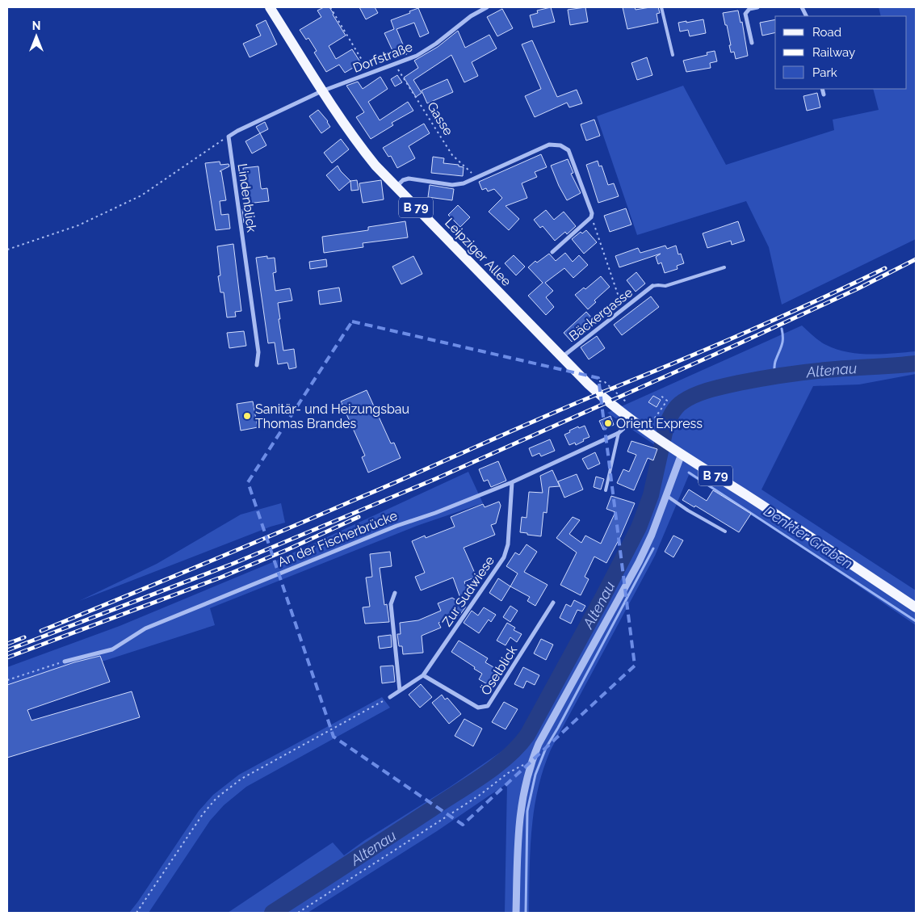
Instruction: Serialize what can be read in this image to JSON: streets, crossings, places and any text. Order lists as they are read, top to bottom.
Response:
{
  "streets": {
    "main road": ["B 79", "Leipziger Allee"],
    "street": [
      "Dorfstraße",
      "Lindenblick",
      "Bäckergasse",
      "An der Fischerbrücke",
      "Zur Sudwiese",
      "Öselblick"
    ],
    "path": ["Gasse"]
  },
  "crossings": [
    ["Dorfstraße", "Gasse"],
    ["Dorfstraße", "Leipziger Allee"],
    ["B 79", "Leipziger Allee"],
    ["Leipziger Allee", "Bäckergasse"],
    ["Leipziger Allee", "An der Fischerbrücke"],
    ["An der Fischerbrücke", "Zur Sudwiese"],
    ["Zur Sudwiese", "Öselblick"]
  ],
  "water": ["Altenau", "Denkter Graben"],
  "places": ["Sanitär- und Heizungsbau Thomas Brandes", "Orient Express"],
  "legend": ["Road", "Railway", "Park"],
  "north": "top"
}
